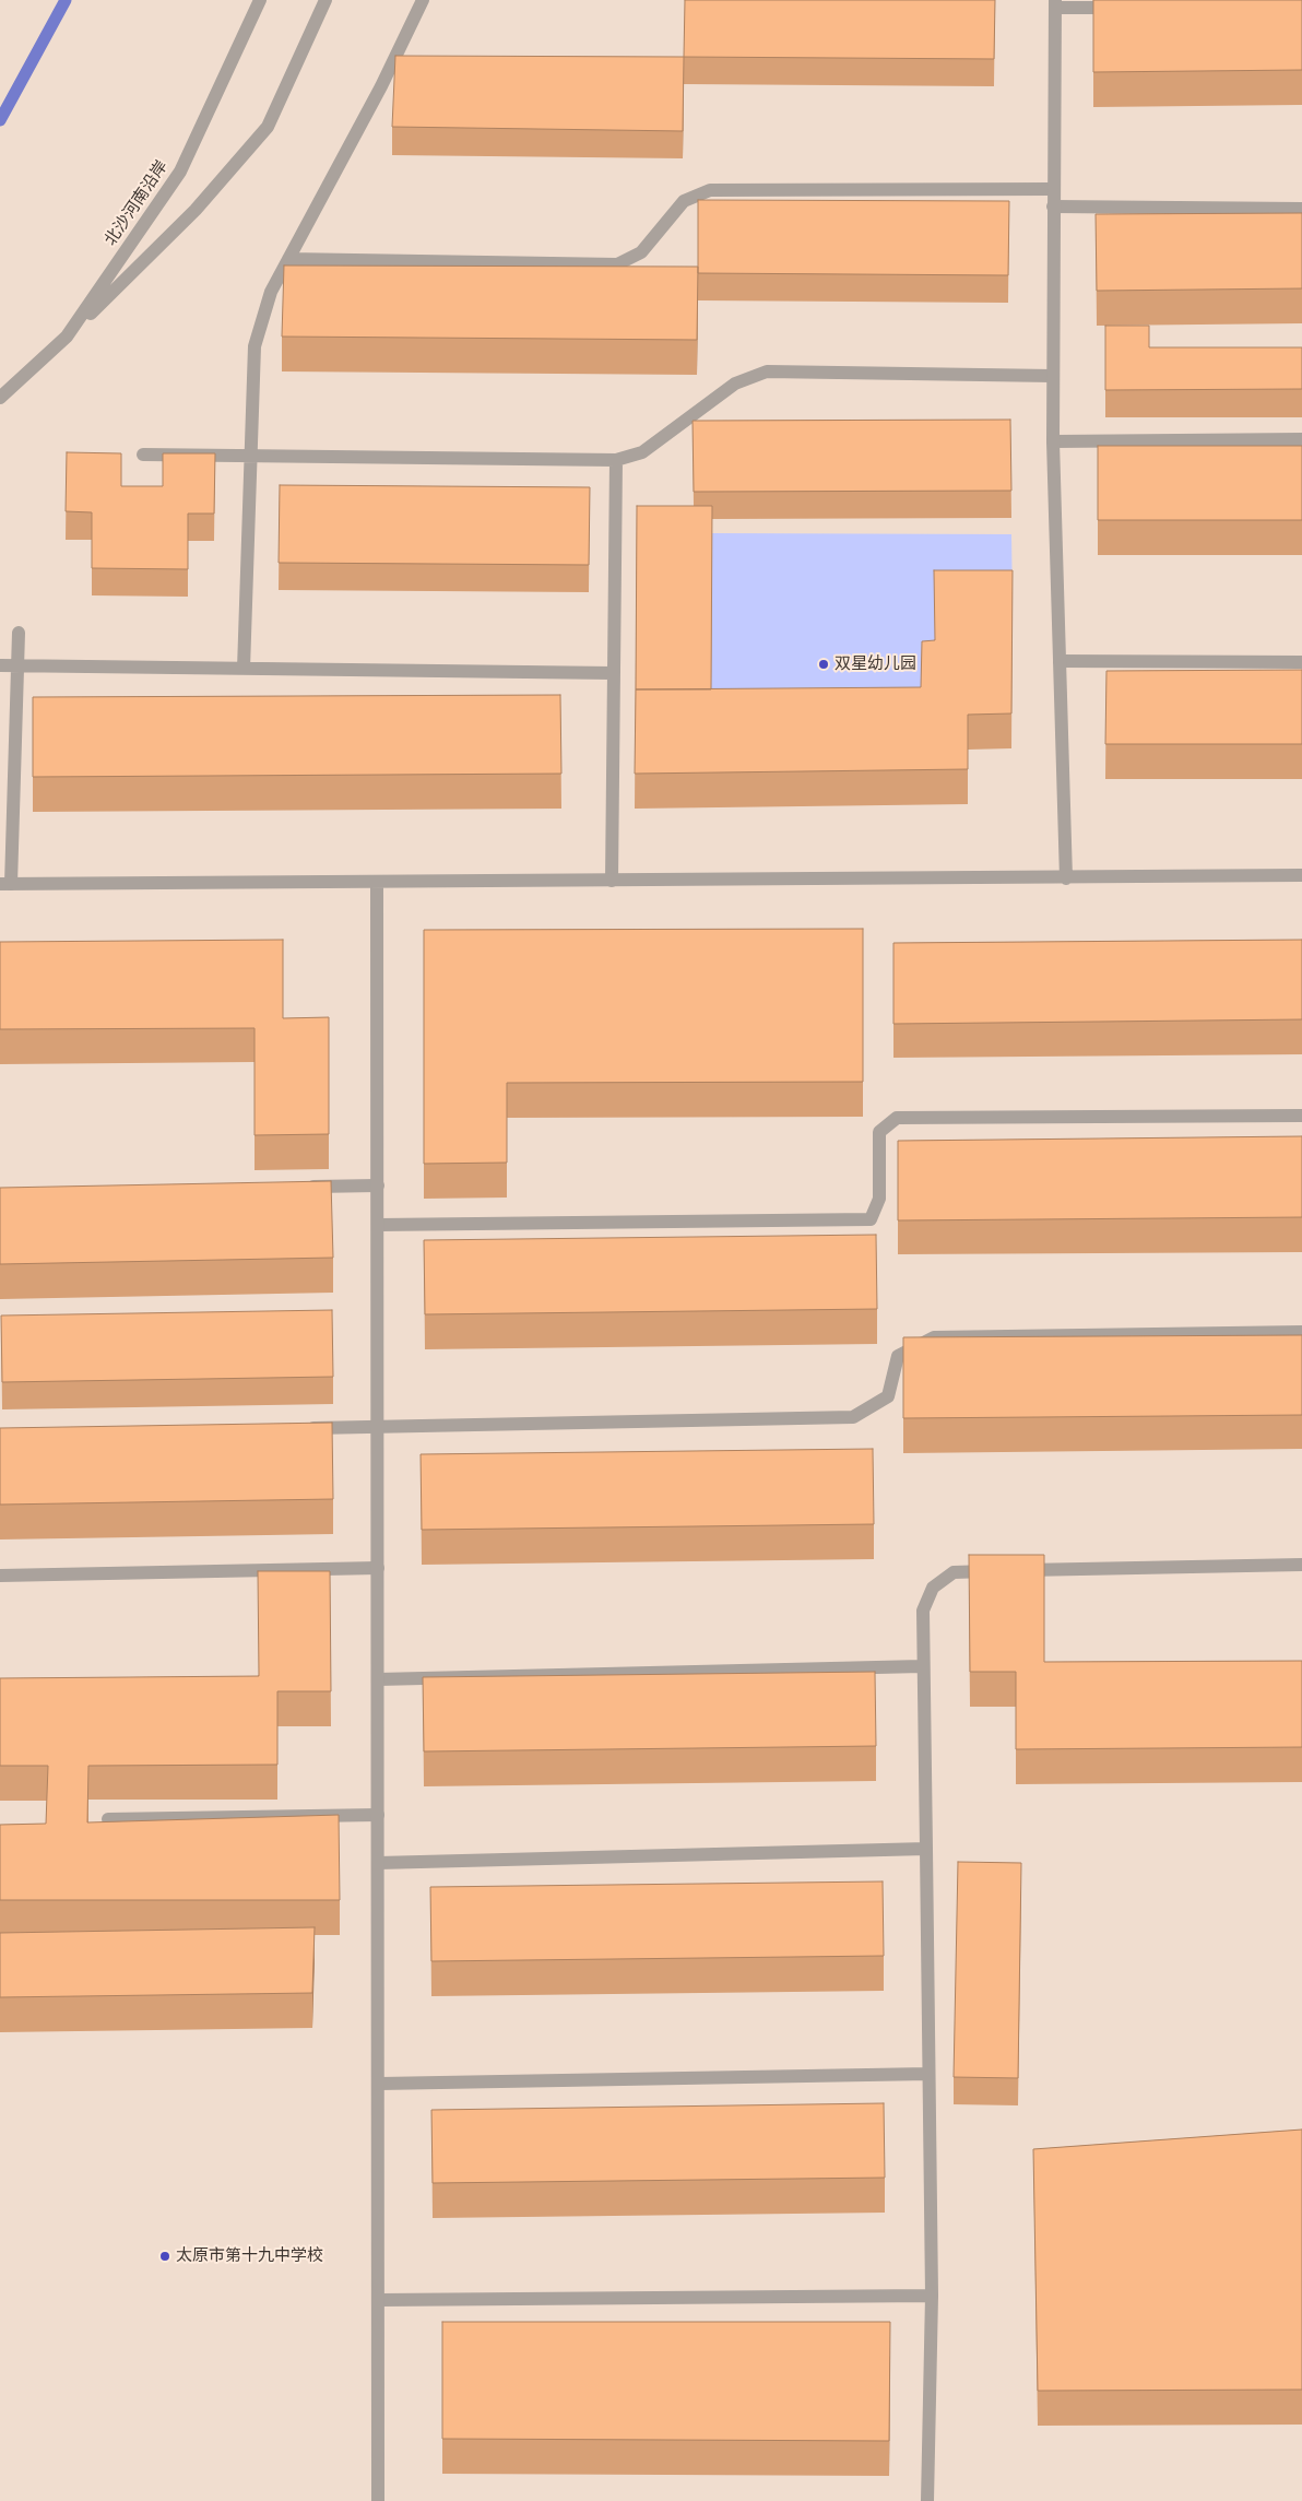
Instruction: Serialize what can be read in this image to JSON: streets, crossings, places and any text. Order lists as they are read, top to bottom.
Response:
{
  "streets": {
    "street": ["北沙河南沿岸"]
  },
  "places": ["双星幼儿园", "太原市第十九中学校"]
}
